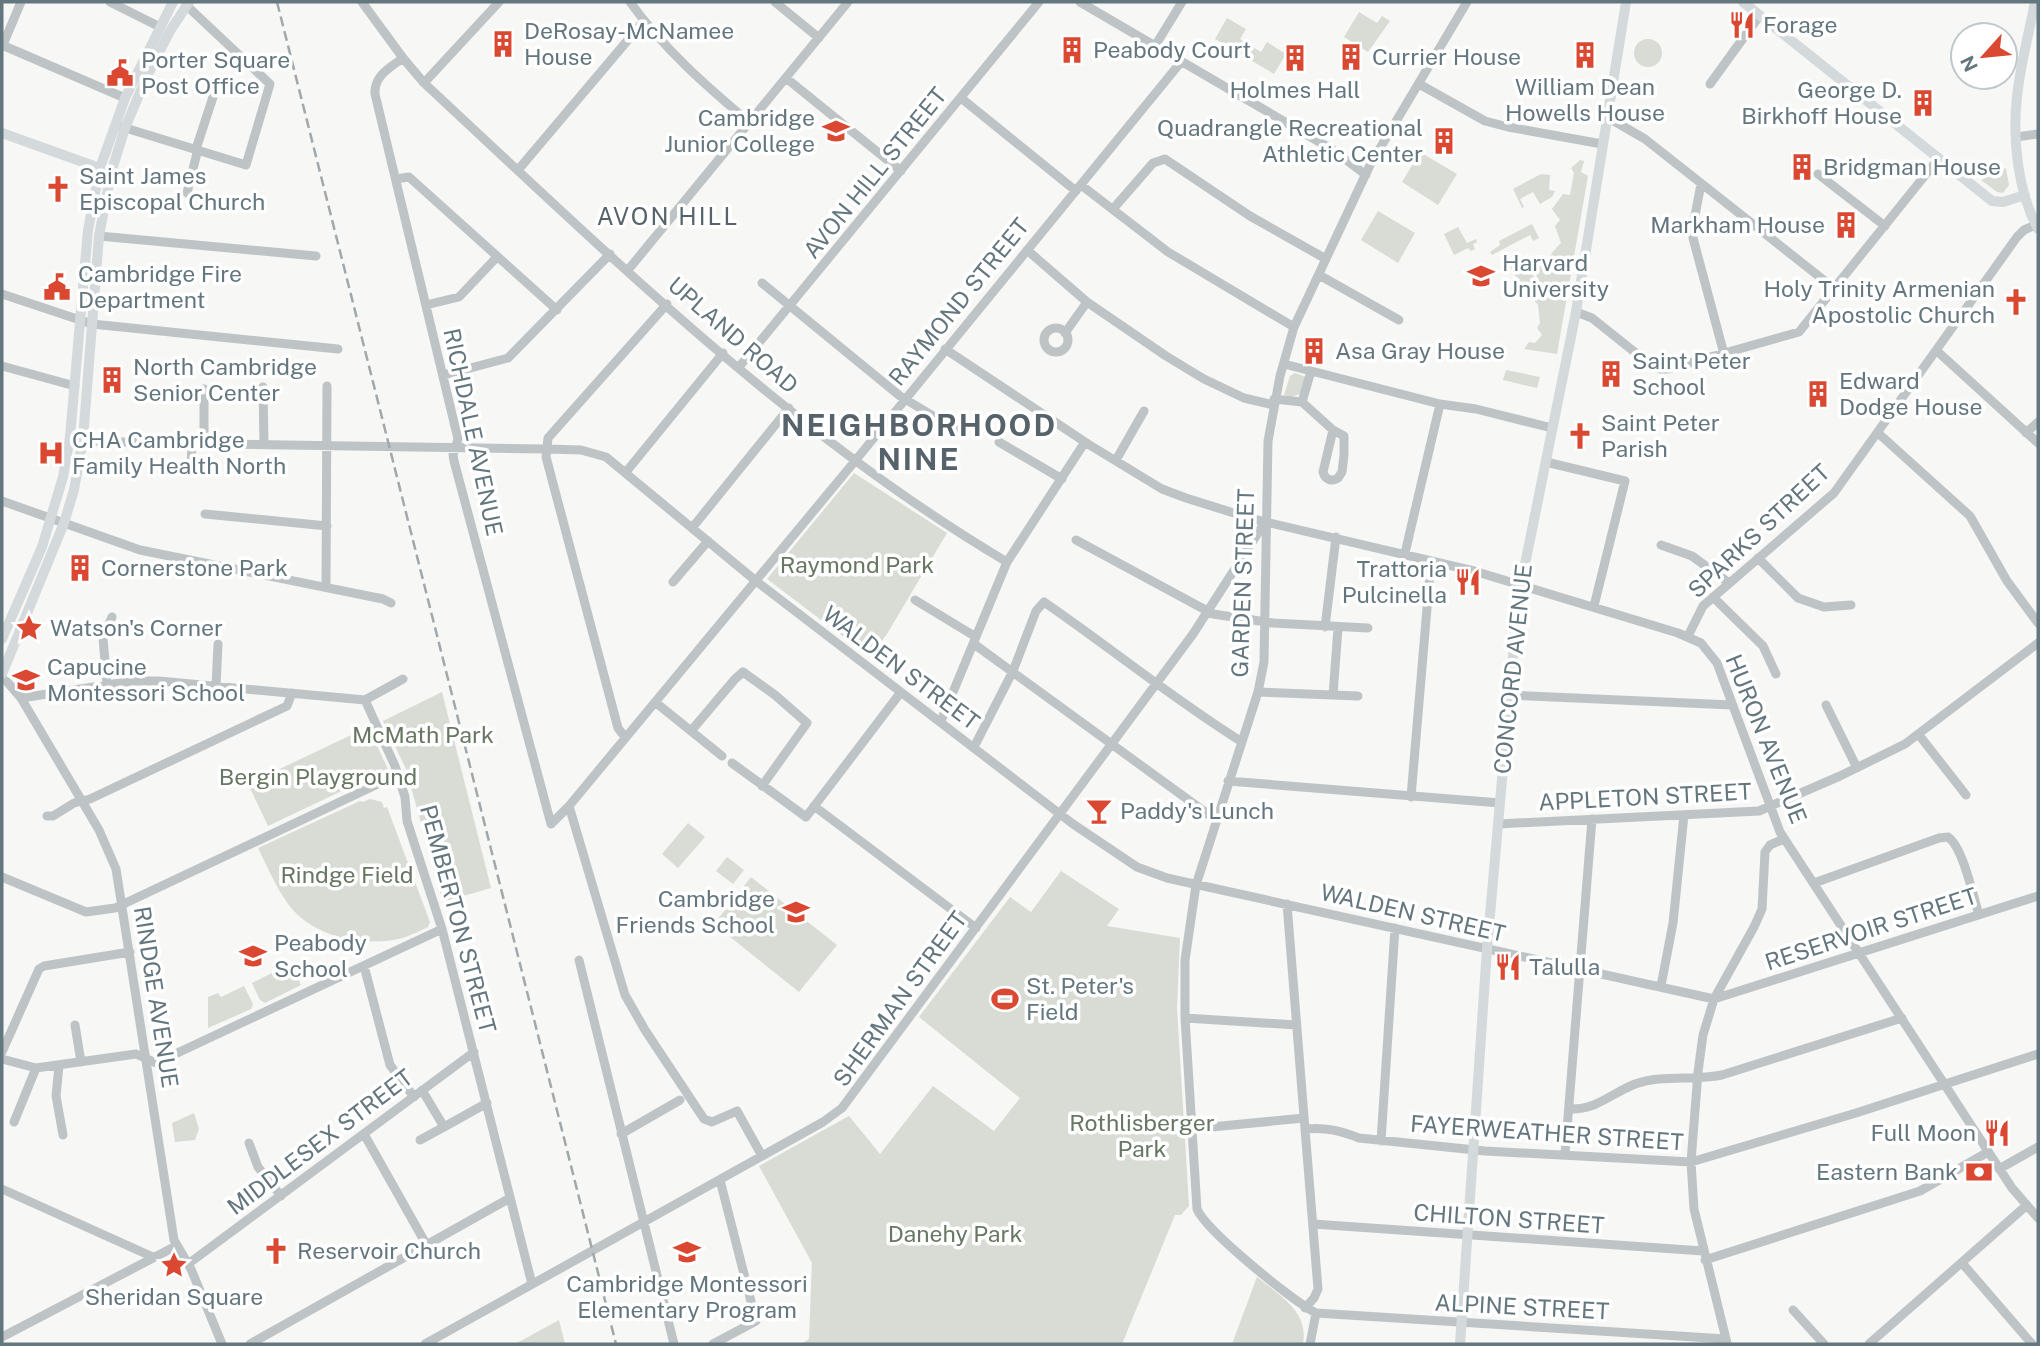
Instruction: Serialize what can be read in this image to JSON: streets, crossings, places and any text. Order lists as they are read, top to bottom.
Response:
{
  "streets": {
    "main road": ["CONCORD AVENUE"],
    "street": [
      "AVON HILL STREET",
      "RAYMOND STREET",
      "UPLAND ROAD",
      "RICHDALE AVENUE",
      "SPARKS STREET",
      "GARDEN STREET",
      "WALDEN STREET",
      "HURON AVENUE",
      "APPLETON STREET",
      "PEMBERTON STREET",
      "RESERVOIR STREET",
      "RINDGE AVENUE",
      "SHERMAN STREET",
      "FAYERWEATHER STREET",
      "MIDDLESEX STREET",
      "CHILTON STREET",
      "ALPINE STREET"
    ]
  },
  "crossings": [
    ["AVON HILL STREET", "UPLAND ROAD"],
    ["RAYMOND STREET", "UPLAND ROAD"],
    ["RAYMOND STREET", "RICHDALE AVENUE"],
    ["RAYMOND STREET", "WALDEN STREET"],
    ["RAYMOND STREET", "HURON AVENUE"],
    ["UPLAND ROAD", "RICHDALE AVENUE"],
    ["RICHDALE AVENUE", "WALDEN STREET"],
    ["SPARKS STREET", "HURON AVENUE"],
    ["GARDEN STREET", "WALDEN STREET"],
    ["GARDEN STREET", "HURON AVENUE"],
    ["GARDEN STREET", "SHERMAN STREET"],
    ["GARDEN STREET", "ALPINE STREET"],
    ["WALDEN STREET", "CONCORD AVENUE"],
    ["WALDEN STREET", "RESERVOIR STREET"],
    ["WALDEN STREET", "SHERMAN STREET"],
    ["CONCORD AVENUE", "HURON AVENUE"],
    ["CONCORD AVENUE", "APPLETON STREET"],
    ["CONCORD AVENUE", "FAYERWEATHER STREET"],
    ["CONCORD AVENUE", "CHILTON STREET"],
    ["CONCORD AVENUE", "ALPINE STREET"],
    ["HURON AVENUE", "APPLETON STREET"],
    ["HURON AVENUE", "RESERVOIR STREET"],
    ["HURON AVENUE", "SHERMAN STREET"],
    ["HURON AVENUE", "FAYERWEATHER STREET"],
    ["HURON AVENUE", "CHILTON STREET"],
    ["PEMBERTON STREET", "SHERMAN STREET"],
    ["PEMBERTON STREET", "MIDDLESEX STREET"],
    ["RINDGE AVENUE", "MIDDLESEX STREET"]
  ],
  "districts": ["AVON HILL", "NEIGHBORHOOD NINE"],
  "parks": [
    "Raymond Park",
    "McMath Park",
    "Bergin Playground",
    "Rindge Field",
    "Rothlisberger Park",
    "Danehy Park"
  ],
  "places": {
    "restaurant": [
      "Forage",
      "Trattoria Pulcinella",
      "Talulla",
      "Full Moon"
    ],
    "building": [
      "DeRosay-McNamee House",
      "Peabody Court",
      "William Dean Howells House",
      "Currier House",
      "Holmes Hall",
      "George D. Birkhoff House",
      "Quadrangle Recreational Athletic Center",
      "Bridgman House",
      "Markham House",
      "Asa Gray House",
      "Saint Peter School",
      "North Cambridge Senior Center",
      "Edward Dodge House",
      "Cornerstone Park"
    ],
    "public building": ["Porter Square Post Office", "Cambridge Fire Department"],
    "school or university": [
      "Cambridge Junior College",
      "Harvard University",
      "Capucine Montessori School",
      "Cambridge Friends School",
      "Peabody School",
      "Cambridge Montessori Elementary Program"
    ],
    "church": [
      "Saint James Episcopal Church",
      "Holy Trinity Armenian Apostolic Church",
      "Saint Peter Parish",
      "Reservoir Church"
    ],
    "hospital": ["CHA Cambridge Family Health North"],
    "place": ["Watson's Corner", "Sheridan Square"],
    "bar": ["Paddy's Lunch"],
    "sports": ["St. Peter's Field"],
    "bank": ["Eastern Bank"]
  },
  "north": "bottom left"
}
